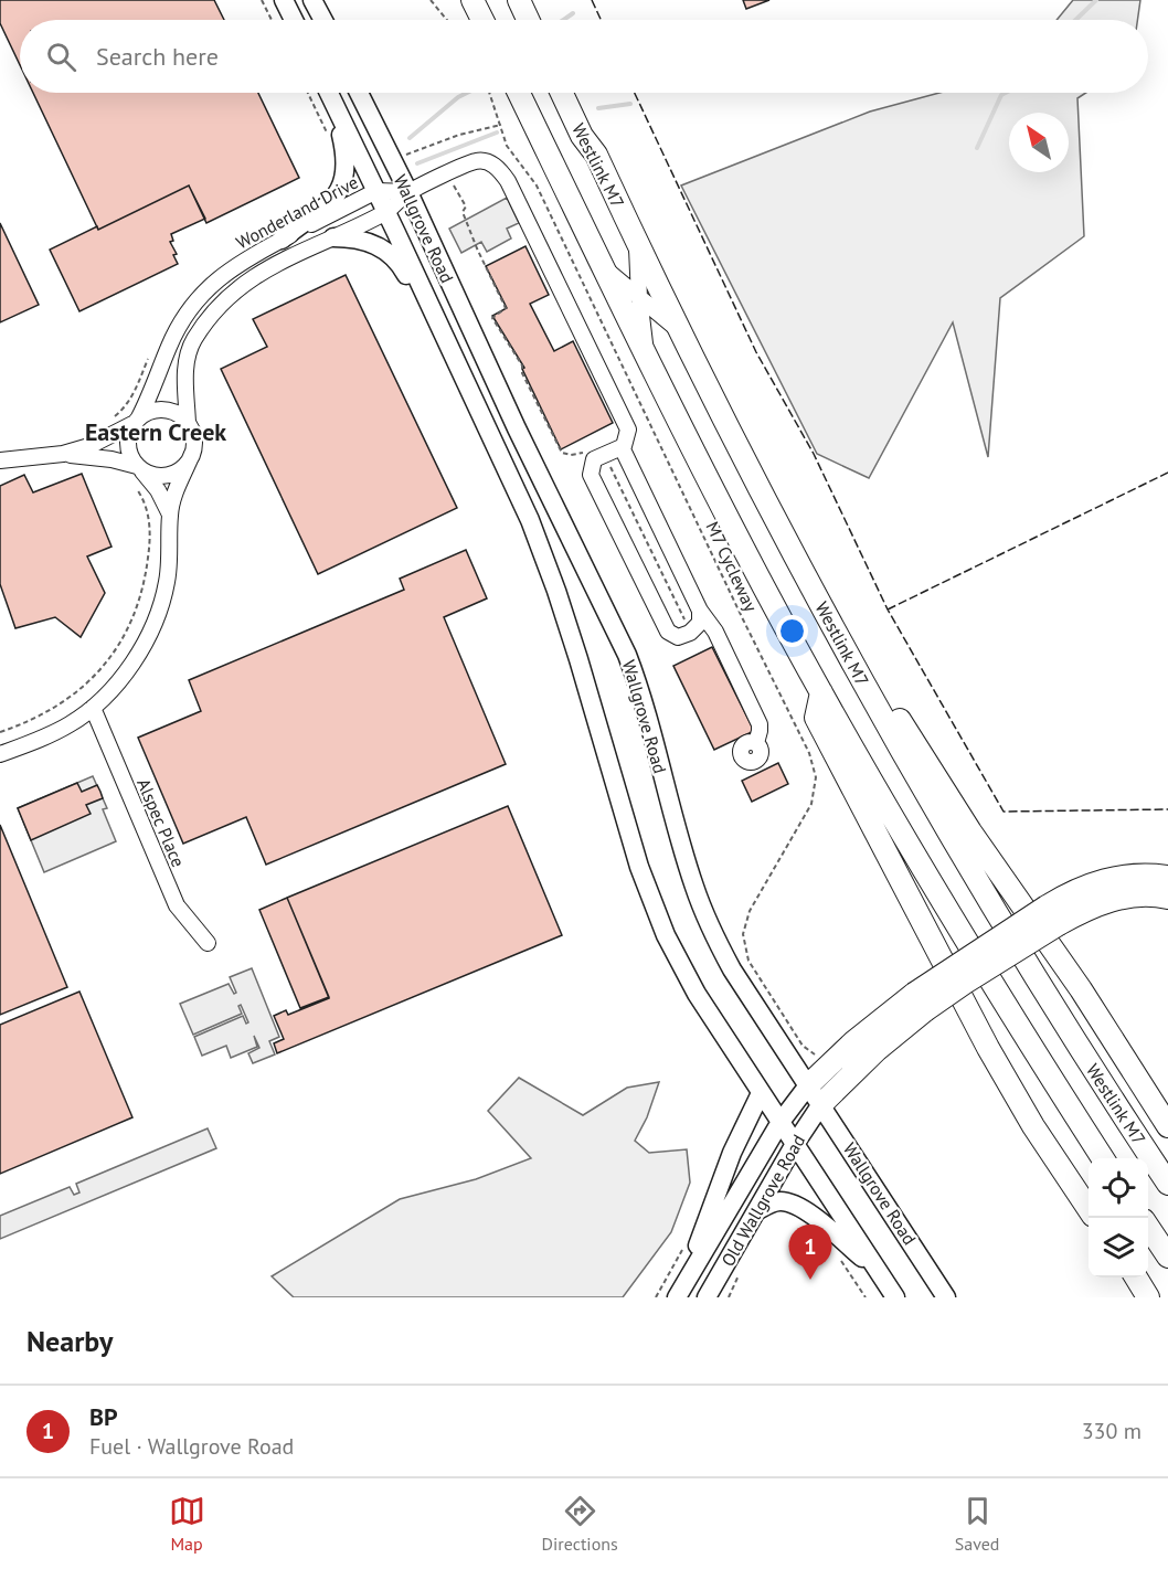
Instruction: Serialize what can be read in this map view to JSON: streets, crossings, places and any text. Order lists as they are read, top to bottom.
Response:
{
  "streets": {
    "highway": ["Westlink M7"],
    "main road": ["Wallgrove Road", "Old Wallgrove Road"],
    "street": ["Wonderland Drive", "Alspec Place"],
    "path": ["M7 Cycleway"]
  },
  "crossings": [
    ["Wonderland Drive", "Wallgrove Road"],
    ["Wallgrove Road", "Old Wallgrove Road"]
  ],
  "districts": ["Eastern Creek"],
  "north": "top left",
  "page": {
    "search": "Search here",
    "pins": "1",
    "heading": "Nearby",
    "list": [
      {
        "mark": "1",
        "name": "BP",
        "note": "Fuel · Wallgrove Road",
        "value": "330 m"
      }
    ],
    "nav": ["Map", "Directions", "Saved"]
  }
}
